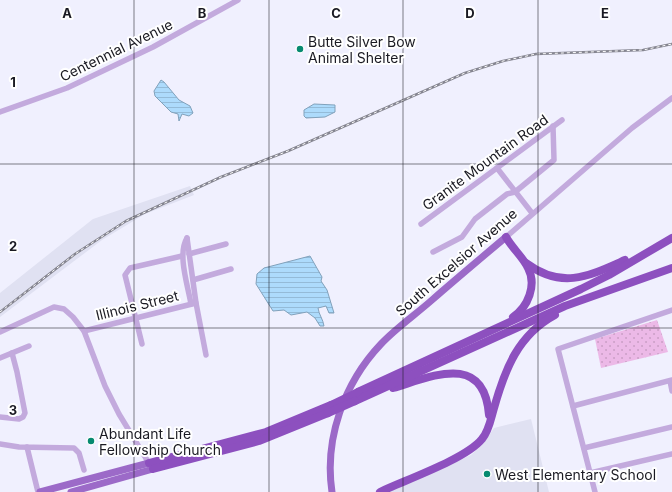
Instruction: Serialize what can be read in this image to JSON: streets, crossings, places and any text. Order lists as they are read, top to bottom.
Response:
{
  "streets": {
    "main road": ["South Excelsior Avenue"],
    "street": ["Centennial Avenue", "Granite Mountain Road", "Illinois Street"]
  },
  "places": ["Butte Silver Bow Animal Shelter", "Abundant Life Fellowship Church", "West Elementary School"],
  "grid": {
    "columns": [
      "A",
      "B",
      "C",
      "D",
      "E"
    ],
    "rows": ["1", "2", "3"]
  }
}
